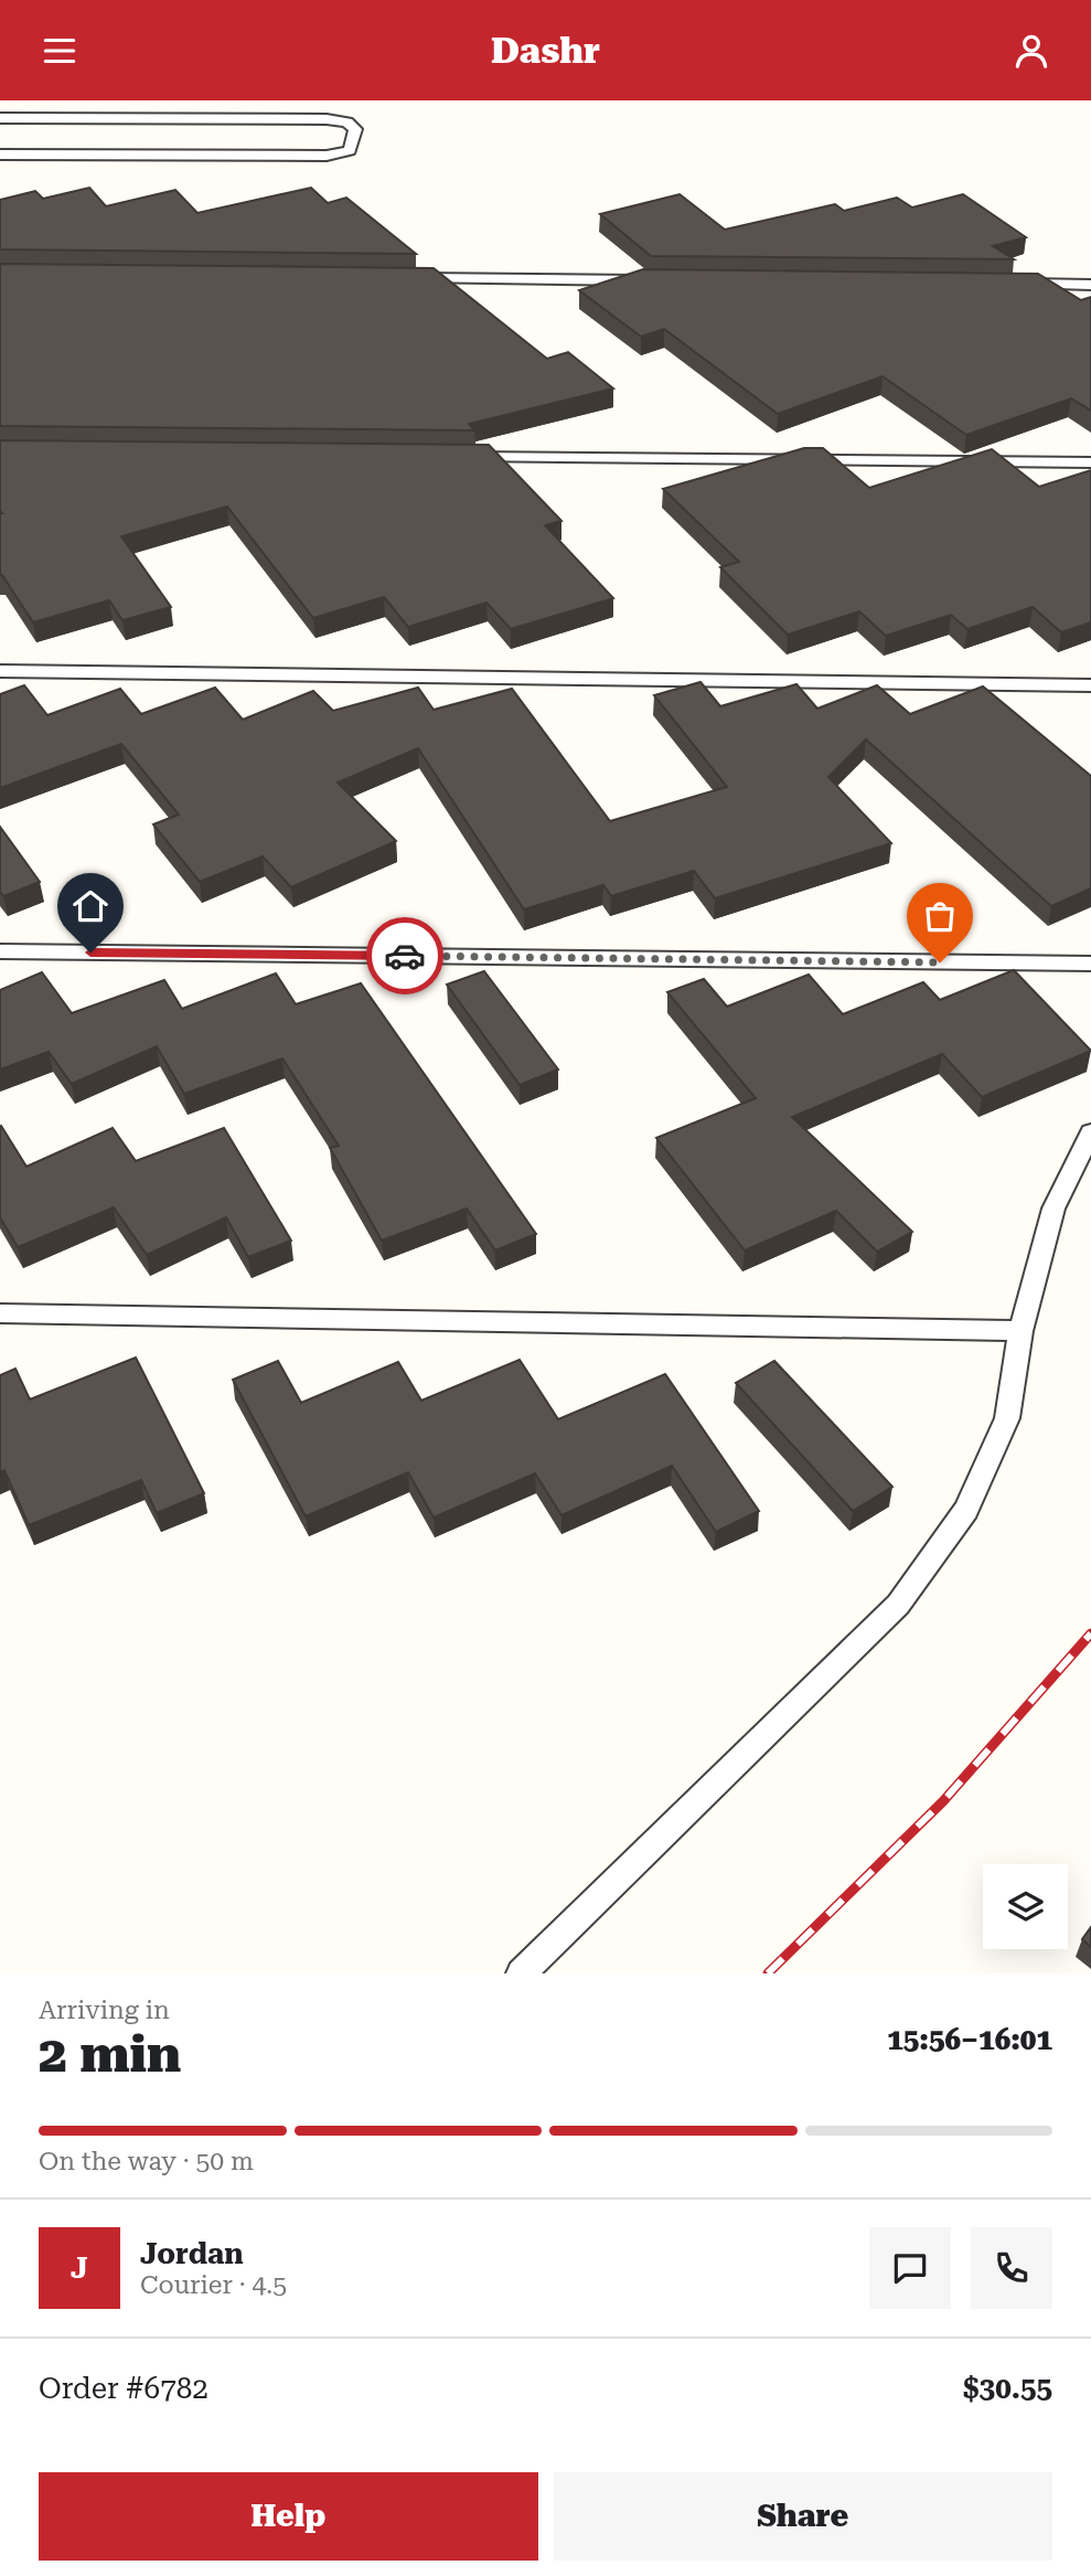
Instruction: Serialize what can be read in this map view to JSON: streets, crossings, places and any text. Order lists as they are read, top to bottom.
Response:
{
  "page": {
    "header": "Dashr",
    "heading": ["2 min", "Arriving in", "15:56–16:01"],
    "panel": [
      "Jordan",
      "Courier · 4.5",
      "Order #6782",
      "$30.55"
    ],
    "bar": "On the way · 50 m",
    "round": "J",
    "buttons": ["Help", "Share"]
  }
}
